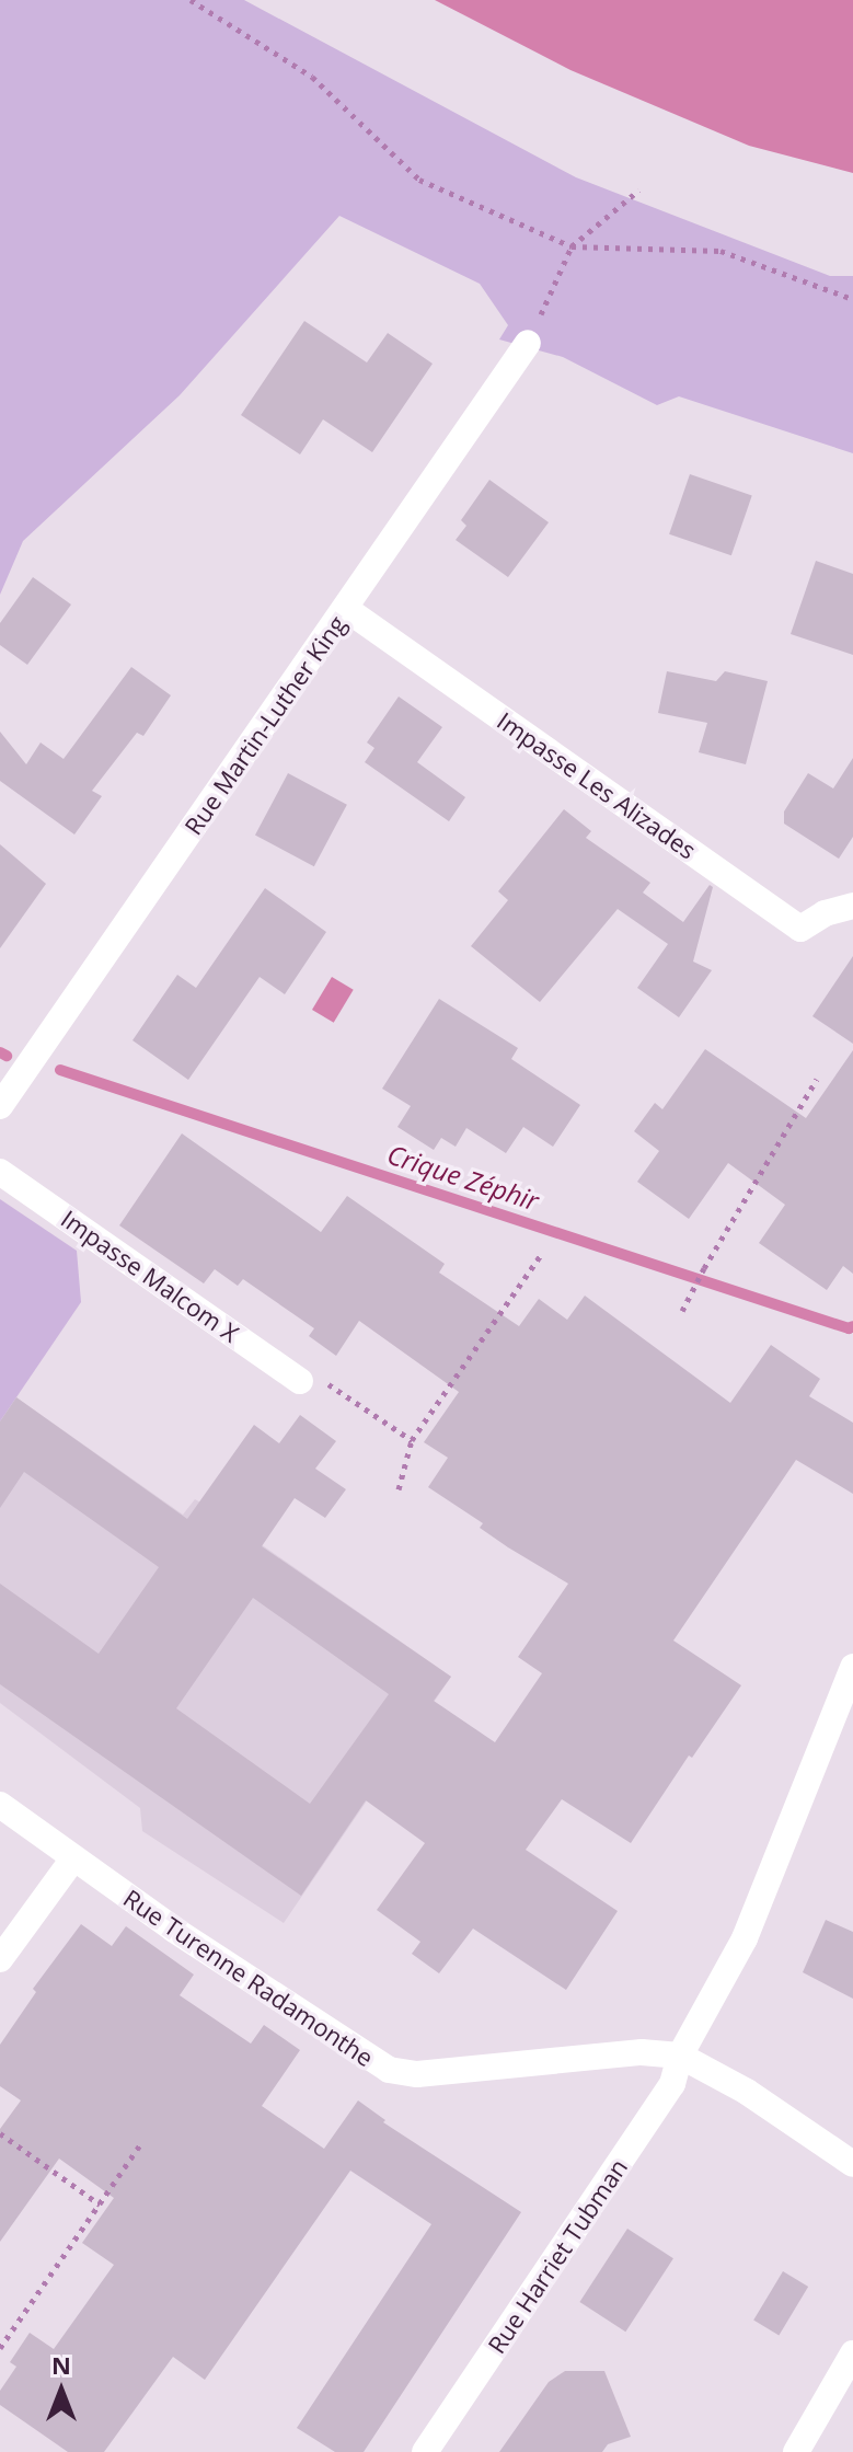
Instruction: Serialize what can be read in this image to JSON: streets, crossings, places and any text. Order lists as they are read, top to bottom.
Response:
{
  "streets": {
    "street": [
      "Rue Martin-Luther King",
      "Impasse Les Alizades",
      "Impasse Malcom X",
      "Rue Turenne Radamonthe",
      "Rue Harriet Tubman"
    ]
  },
  "crossings": [
    ["Rue Martin-Luther King", "Impasse Les Alizades"],
    ["Rue Turenne Radamonthe", "Rue Harriet Tubman"]
  ],
  "water": ["Crique Zéphir"],
  "north": "top"
}
